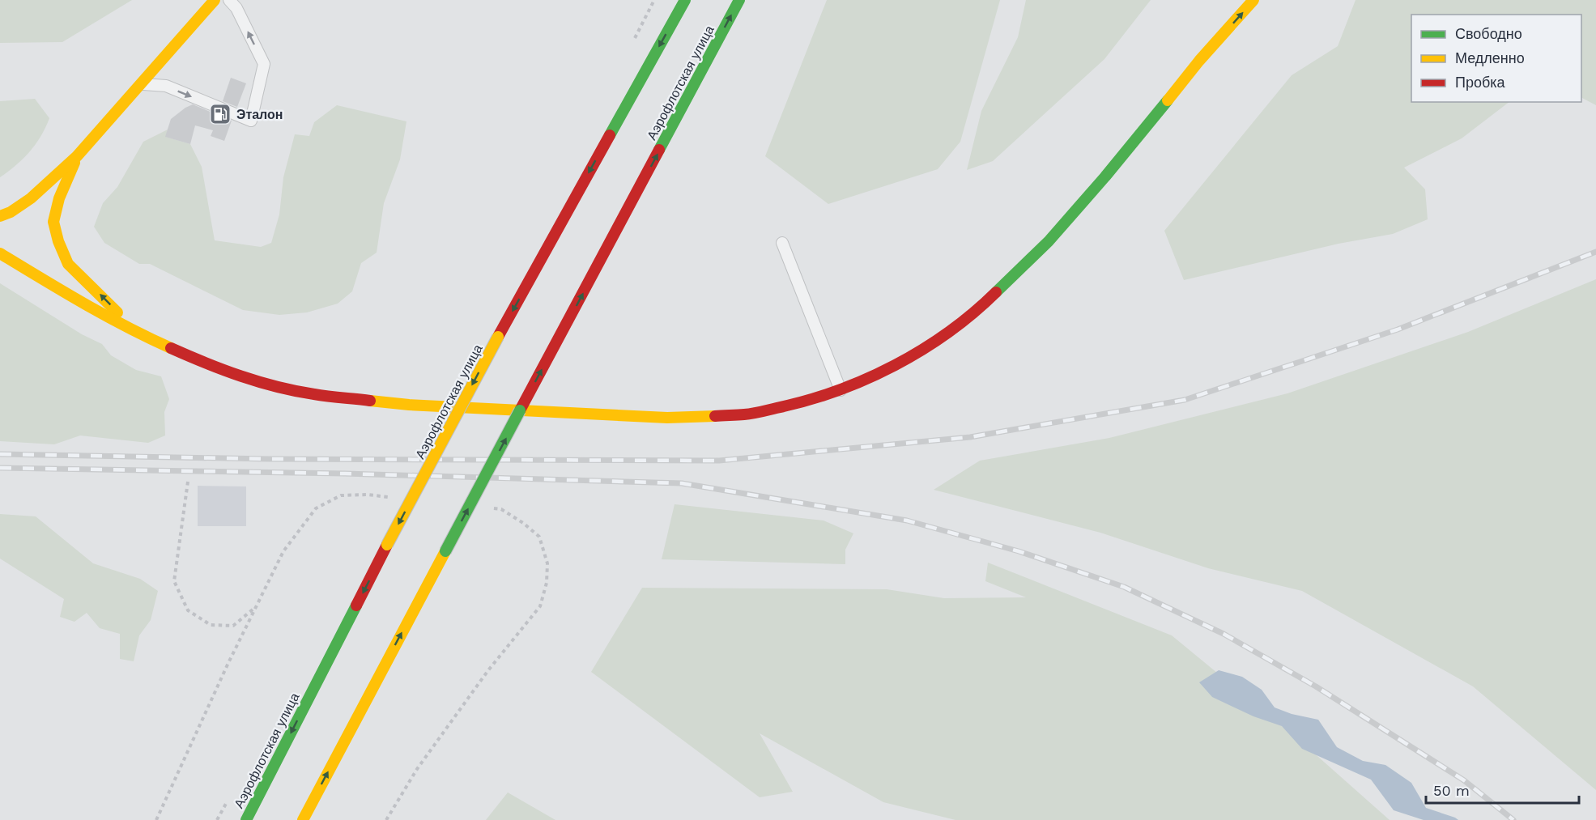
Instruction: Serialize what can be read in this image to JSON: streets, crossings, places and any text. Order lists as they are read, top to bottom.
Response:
{
  "streets": {
    "street": ["Аэрофлотская улица"]
  },
  "places": {
    "fuel station": ["Эталон"]
  },
  "legend": ["Свободно", "Медленно", "Пробка"],
  "scale_bar": "50 m"
}
